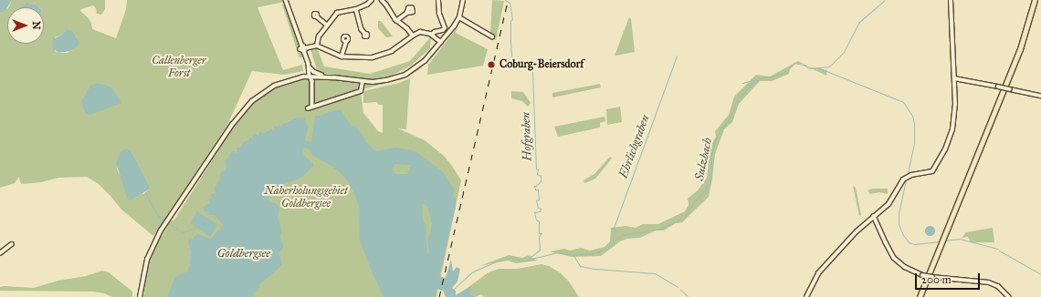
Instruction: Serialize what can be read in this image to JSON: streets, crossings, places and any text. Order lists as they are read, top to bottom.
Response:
{
  "water": [
    "Hofgraben",
    "Ehrlichgraben",
    "Sulzbach",
    "Goldbergsee"
  ],
  "parks": ["Callenberger Forst", "Naherholungsgebiet Goldbergsee"],
  "places": ["Coburg-Beiersdorf"],
  "scale_bar": "200 m",
  "north": "right"
}
